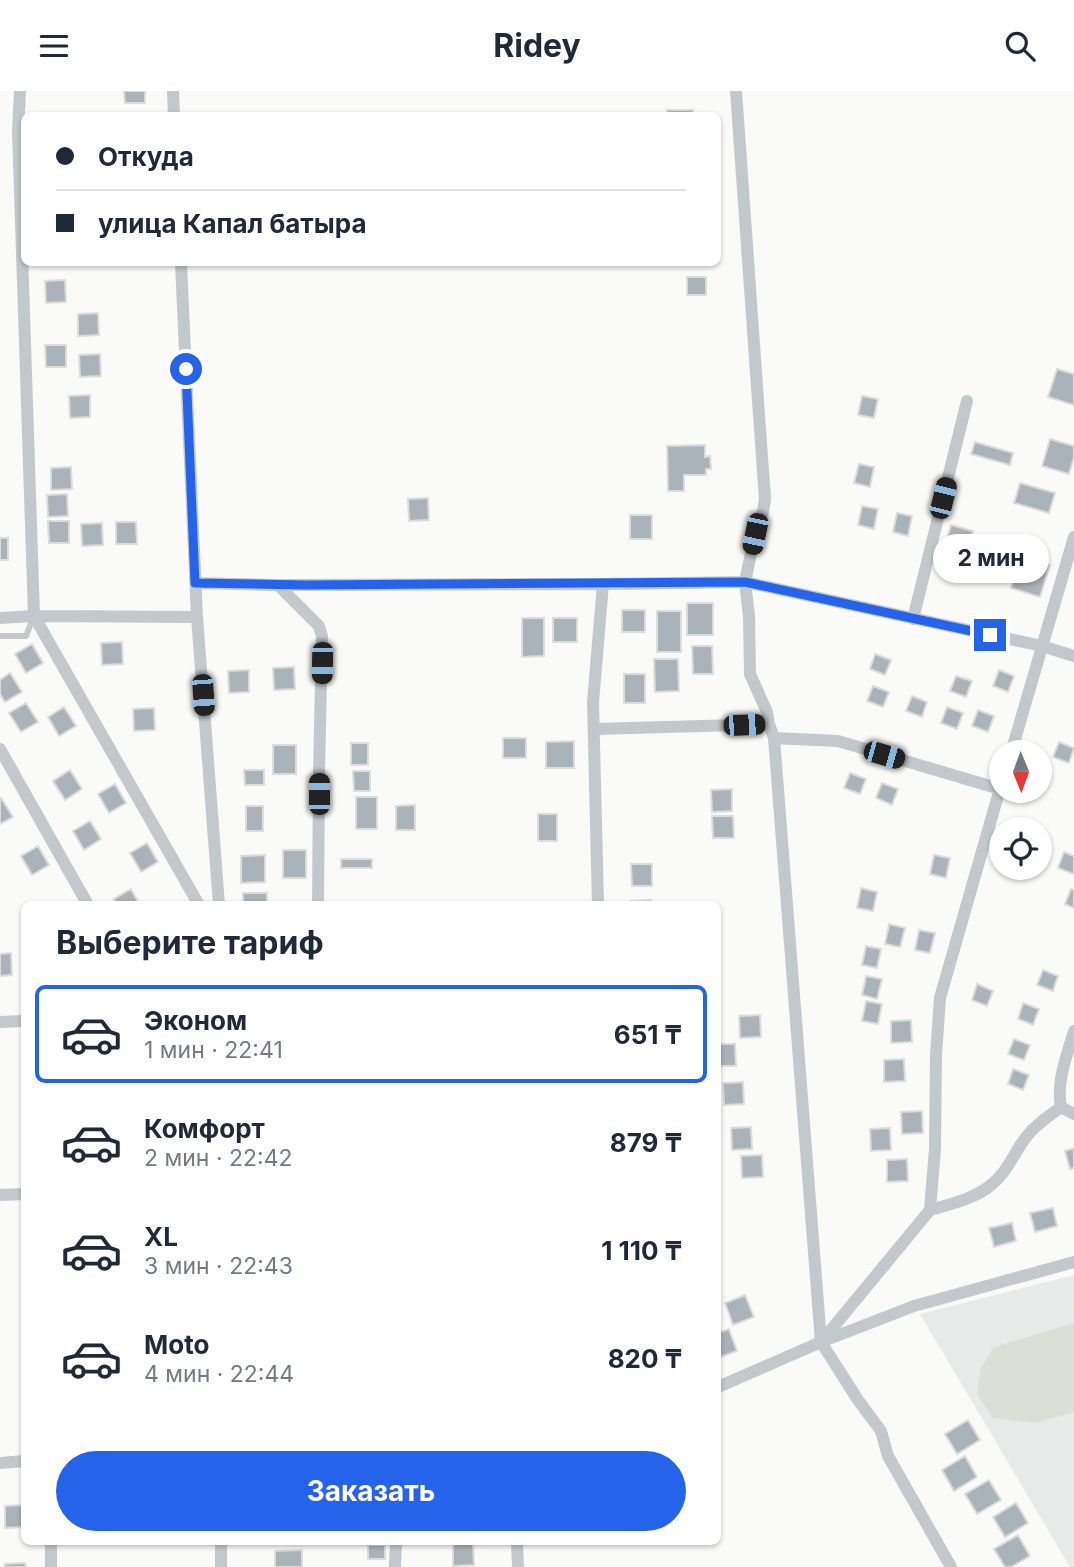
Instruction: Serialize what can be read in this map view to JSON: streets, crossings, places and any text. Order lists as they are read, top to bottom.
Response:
{
  "north": "bottom",
  "page": {
    "header": "Ridey",
    "banner": ["Откуда", "улица Капал батыра"],
    "bubble": "2 мин",
    "heading": "Выберите тариф",
    "list": [
      {
        "name": "Эконом",
        "note": "1 мин · 22:41",
        "value": "651 ₸"
      },
      {
        "name": "Комфорт",
        "note": "2 мин · 22:42",
        "value": "879 ₸"
      },
      {
        "name": "XL",
        "note": "3 мин · 22:43",
        "value": "1 110 ₸"
      },
      {
        "name": "Moto",
        "note": "4 мин · 22:44",
        "value": "820 ₸"
      }
    ],
    "buttons": "Заказать"
  }
}
